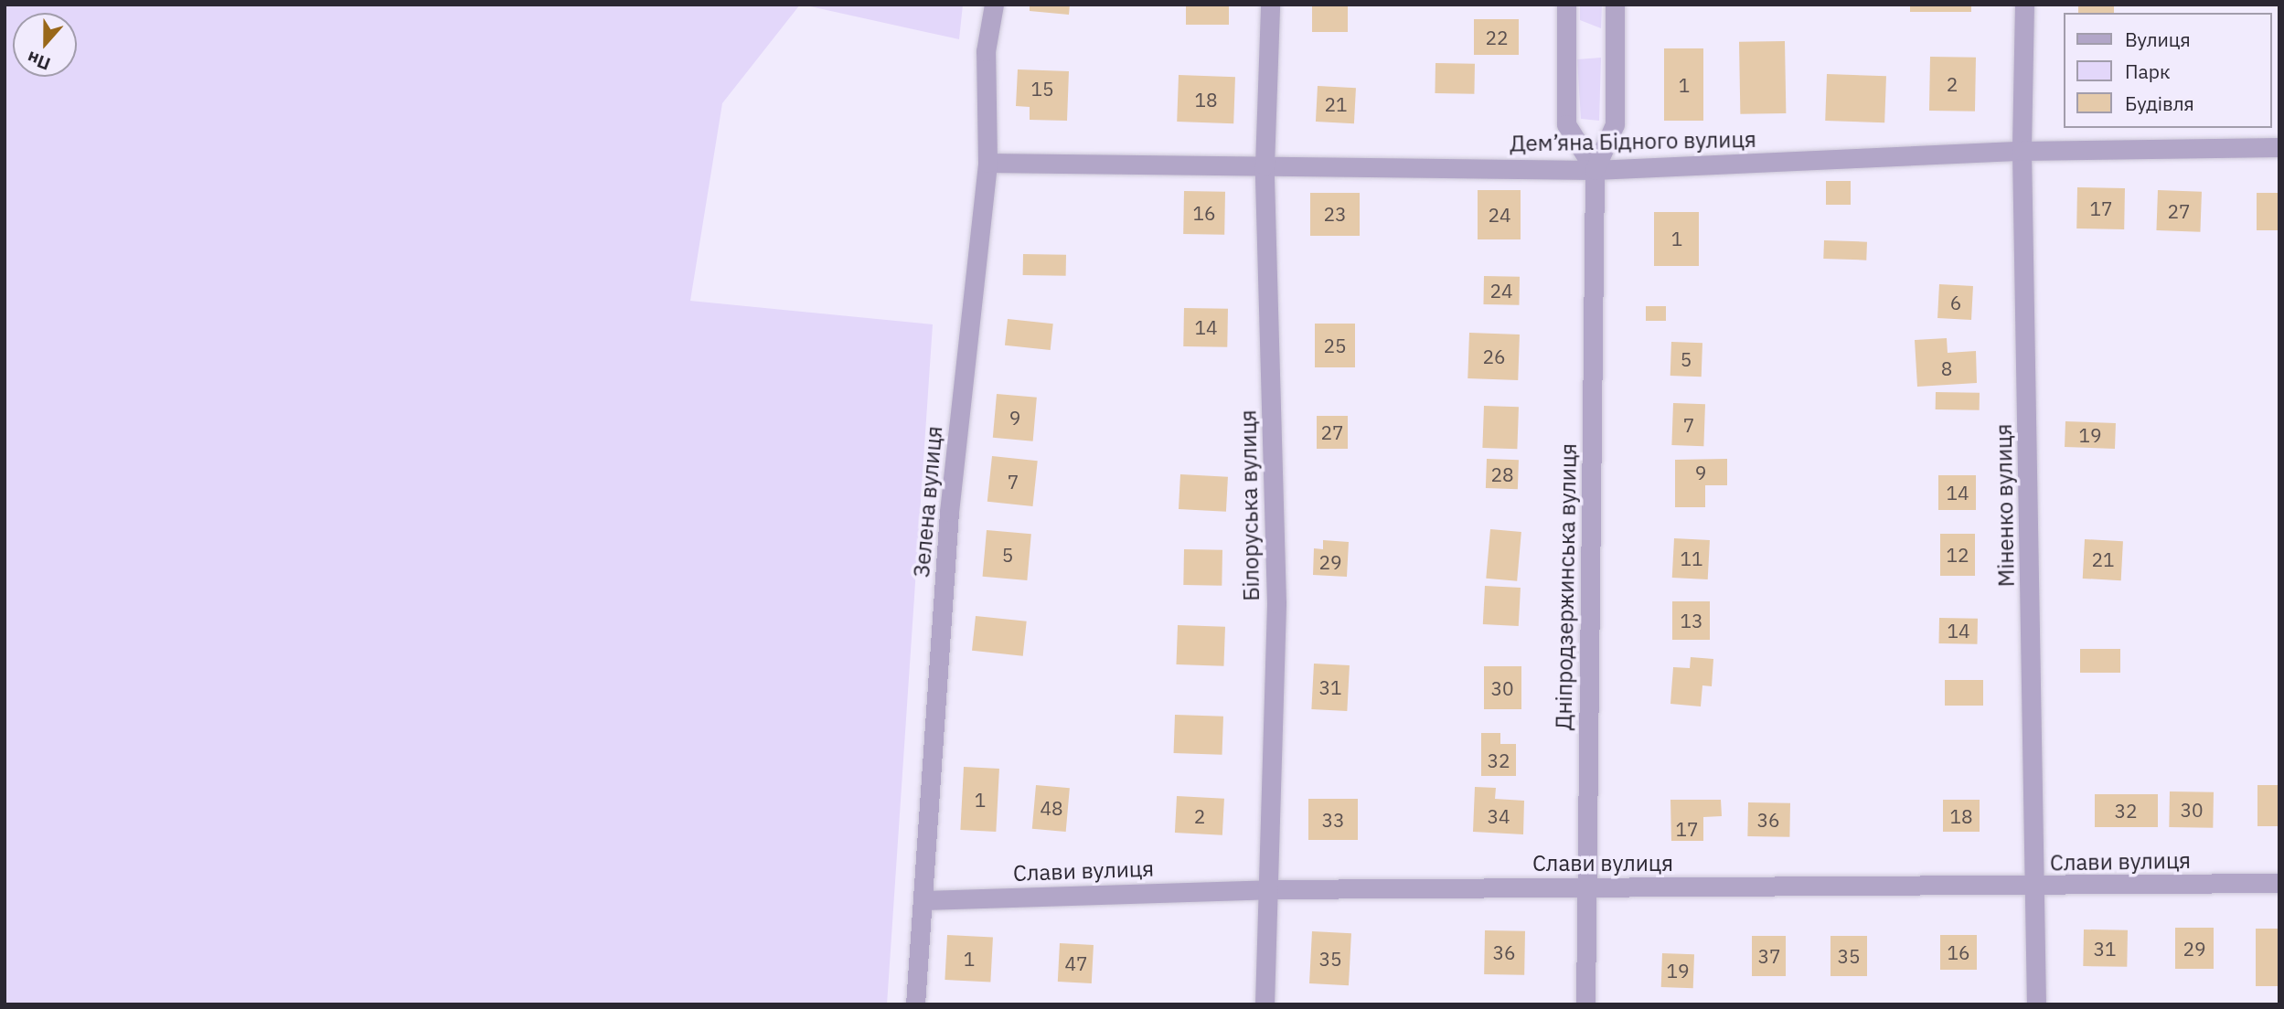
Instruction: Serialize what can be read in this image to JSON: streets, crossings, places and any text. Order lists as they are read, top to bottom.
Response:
{
  "streets": {
    "street": [
      "Дем’яна Бідного вулиця",
      "Зелена вулиця",
      "Білоруська вулиця",
      "Міненко вулиця",
      "Дніпродзержинська вулиця",
      "Слави вулиця"
    ]
  },
  "crossings": [
    ["Дем’яна Бідного вулиця", "Зелена вулиця"],
    ["Дем’яна Бідного вулиця", "Білоруська вулиця"],
    ["Дем’яна Бідного вулиця", "Міненко вулиця"],
    ["Дем’яна Бідного вулиця", "Дніпродзержинська вулиця"],
    ["Зелена вулиця", "Слави вулиця"],
    ["Білоруська вулиця", "Слави вулиця"],
    ["Міненко вулиця", "Слави вулиця"],
    ["Дніпродзержинська вулиця", "Слави вулиця"]
  ],
  "house_numbers": [
    "22",
    "2",
    "1",
    "15",
    "18",
    "21",
    "17",
    "27",
    "16",
    "23",
    "24",
    "1",
    "24",
    "6",
    "14",
    "25",
    "26",
    "5",
    "8",
    "9",
    "7",
    "27",
    "19",
    "9",
    "28",
    "7",
    "14",
    "5",
    "12",
    "11",
    "21",
    "29",
    "13",
    "14",
    "31",
    "30",
    "32",
    "1",
    "48",
    "30",
    "32",
    "2",
    "34",
    "18",
    "33",
    "36",
    "17",
    "31",
    "29",
    "36",
    "16",
    "37",
    "35",
    "1",
    "35",
    "47",
    "19"
  ],
  "legend": ["Вулиця", "Парк", "Будівля"],
  "north": "bottom"
}
